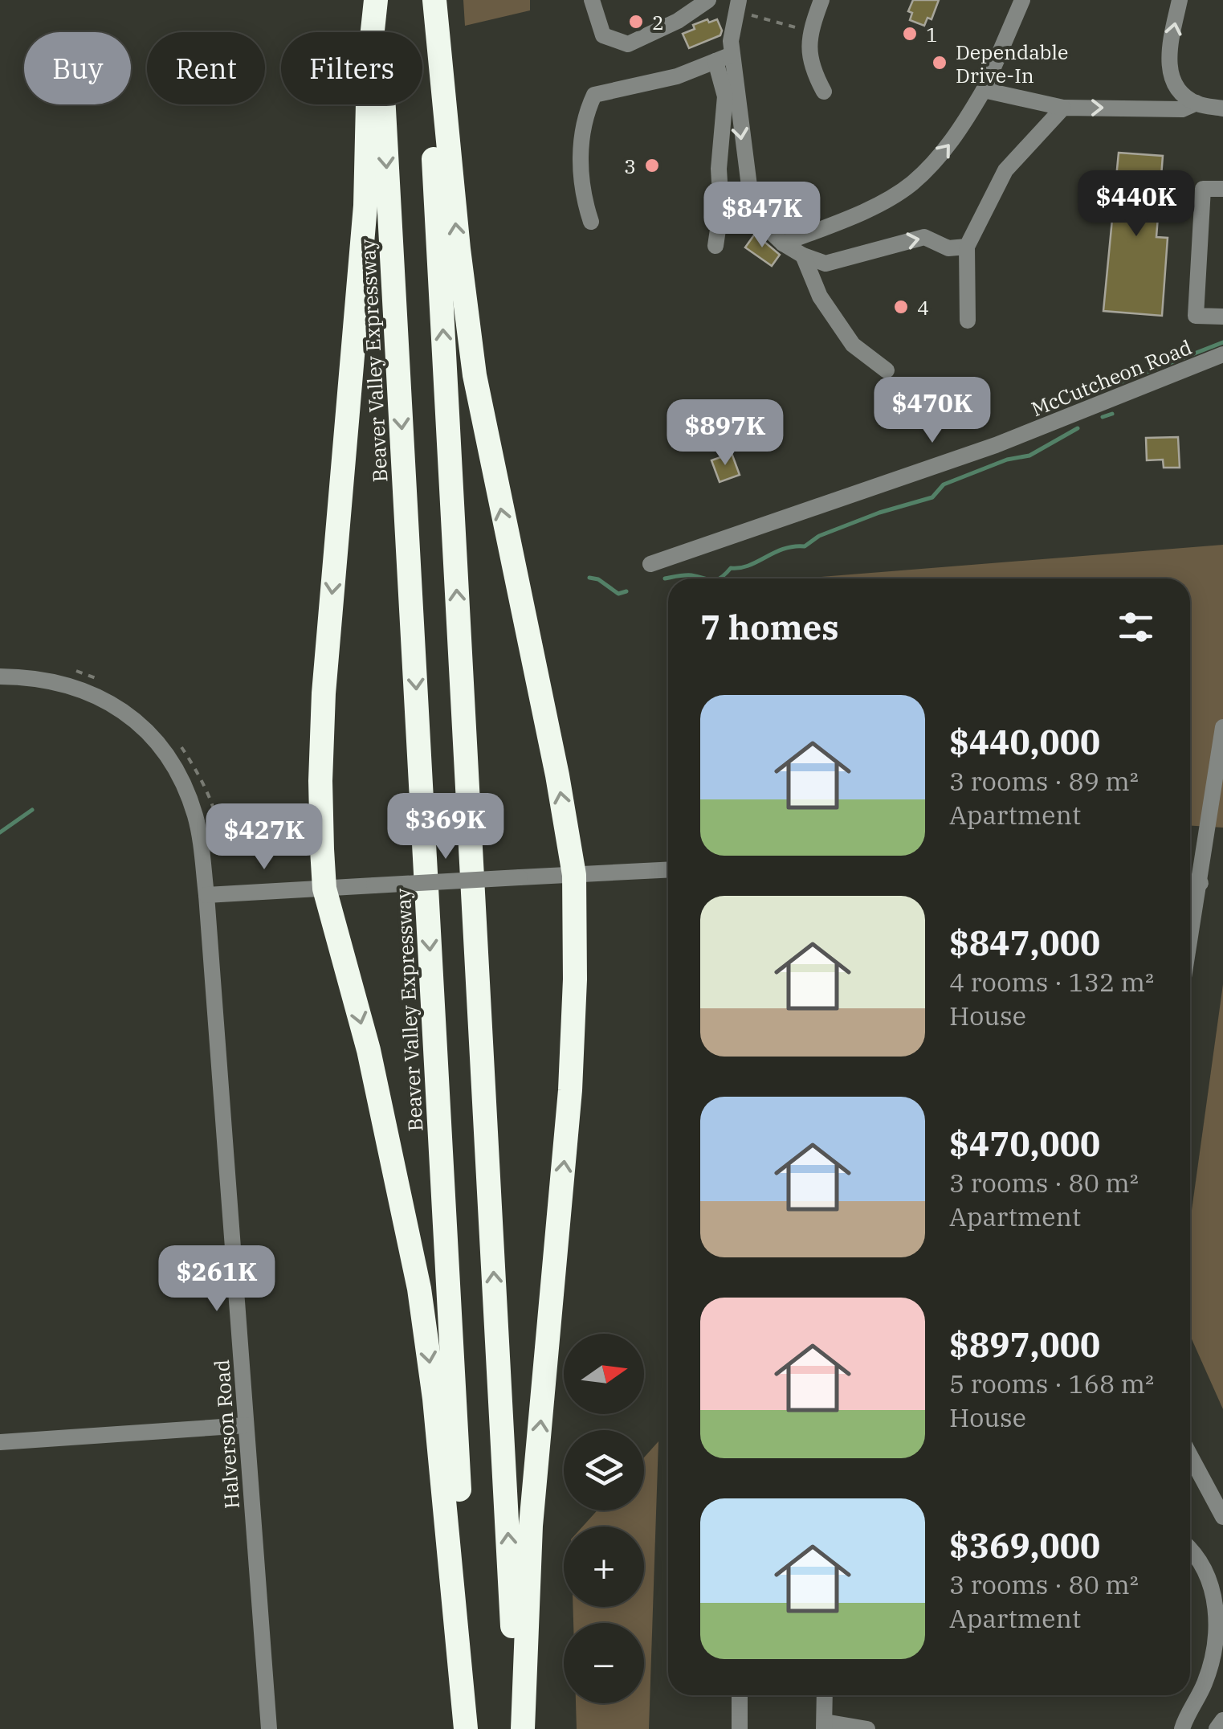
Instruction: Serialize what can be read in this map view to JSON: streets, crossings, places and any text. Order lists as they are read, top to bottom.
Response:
{
  "streets": {
    "highway": ["Beaver Valley Expressway"],
    "street": ["McCutcheon Road", "Halverson Road"]
  },
  "places": [
    "2",
    "1",
    "Dependable Drive-In",
    "3",
    "4"
  ],
  "north": "right",
  "page": {
    "chip": ["Buy", "Rent", "Filters"],
    "price": [
      "$440K",
      "$847K",
      "$470K",
      "$897K",
      "$369K",
      "$427K",
      "$261K"
    ],
    "heading": "7 homes",
    "list": [
      {
        "name": "$440,000",
        "note": "3 rooms · 89 m² · Apartment"
      },
      {
        "name": "$847,000",
        "note": "4 rooms · 132 m² · House"
      },
      {
        "name": "$470,000",
        "note": "3 rooms · 80 m² · Apartment"
      },
      {
        "name": "$897,000",
        "note": "5 rooms · 168 m² · House"
      },
      {
        "name": "$369,000",
        "note": "3 rooms · 80 m² · Apartment"
      }
    ],
    "map_buttons": ["+", "−"]
  }
}
